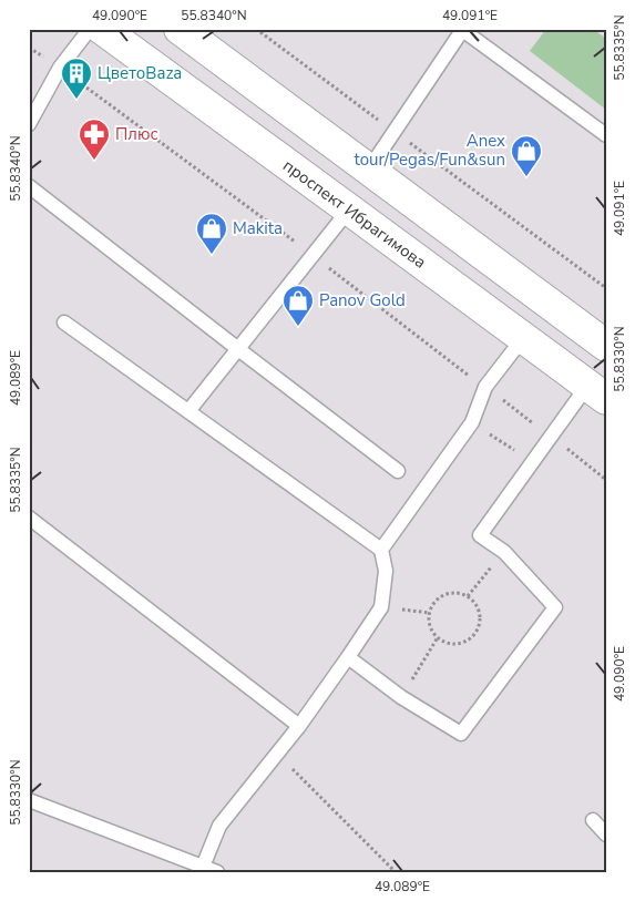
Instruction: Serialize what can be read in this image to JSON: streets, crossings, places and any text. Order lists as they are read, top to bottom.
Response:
{
  "streets": {
    "main road": ["проспект Ибрагимова"]
  },
  "places": {
    "building": ["ЦветоBaza"],
    "pharmacy": ["Плюс"],
    "shop": ["Anex tour/Pegas/Fun&sun", "Makita", "Panov Gold"]
  },
  "coordinates": [
    "49.090°E",
    "55.8340°N",
    "49.091°E",
    "55.8335°N",
    "55.8330°N",
    "49.089°E"
  ]
}
